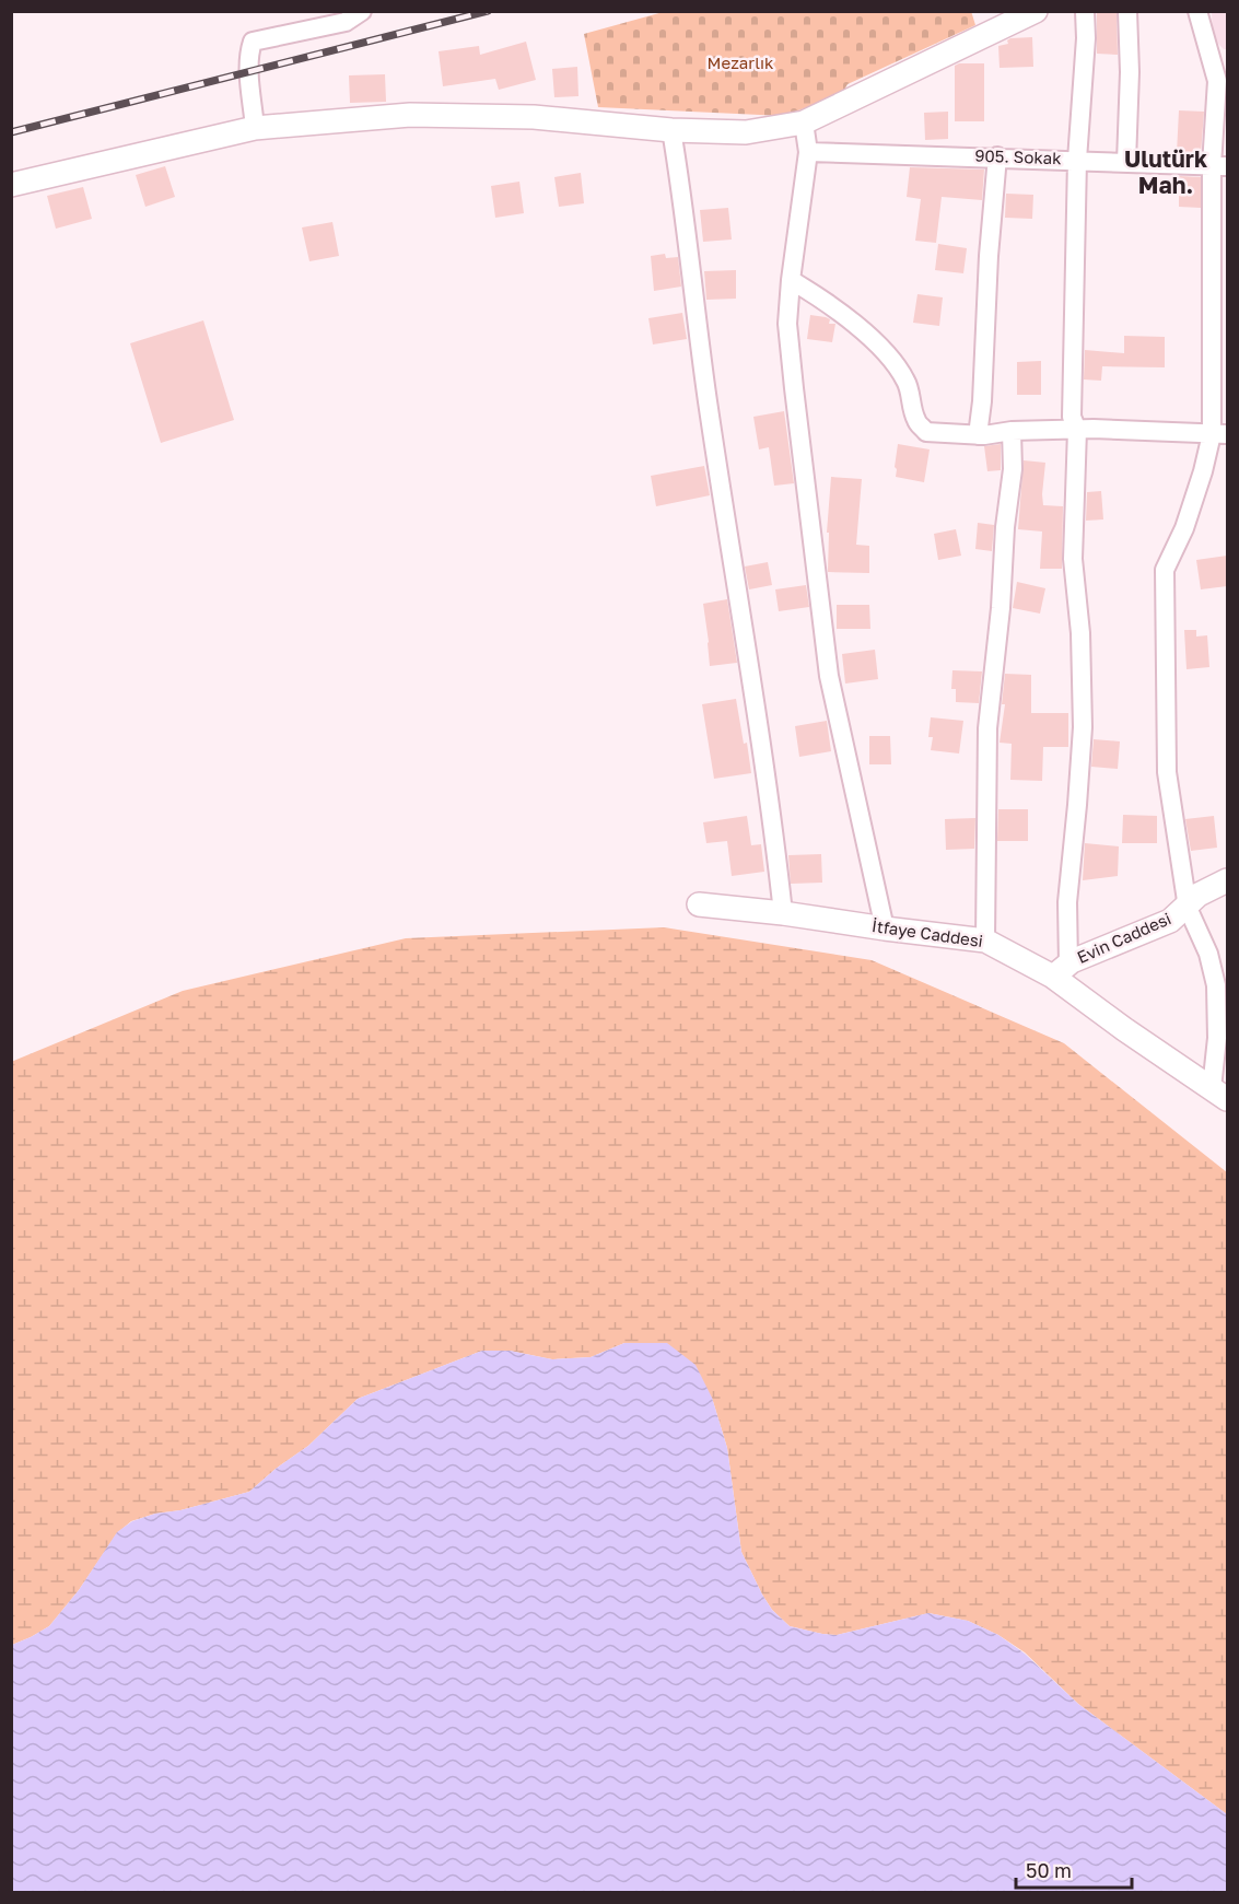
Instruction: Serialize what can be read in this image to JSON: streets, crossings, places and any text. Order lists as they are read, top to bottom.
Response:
{
  "streets": {
    "street": ["905. Sokak", "İtfaye Caddesi", "Evin Caddesi"]
  },
  "crossings": [
    ["İtfaye Caddesi", "Evin Caddesi"]
  ],
  "districts": ["Ulutürk Mah."],
  "parks": ["Mezarlık"],
  "scale_bar": "50 m"
}
